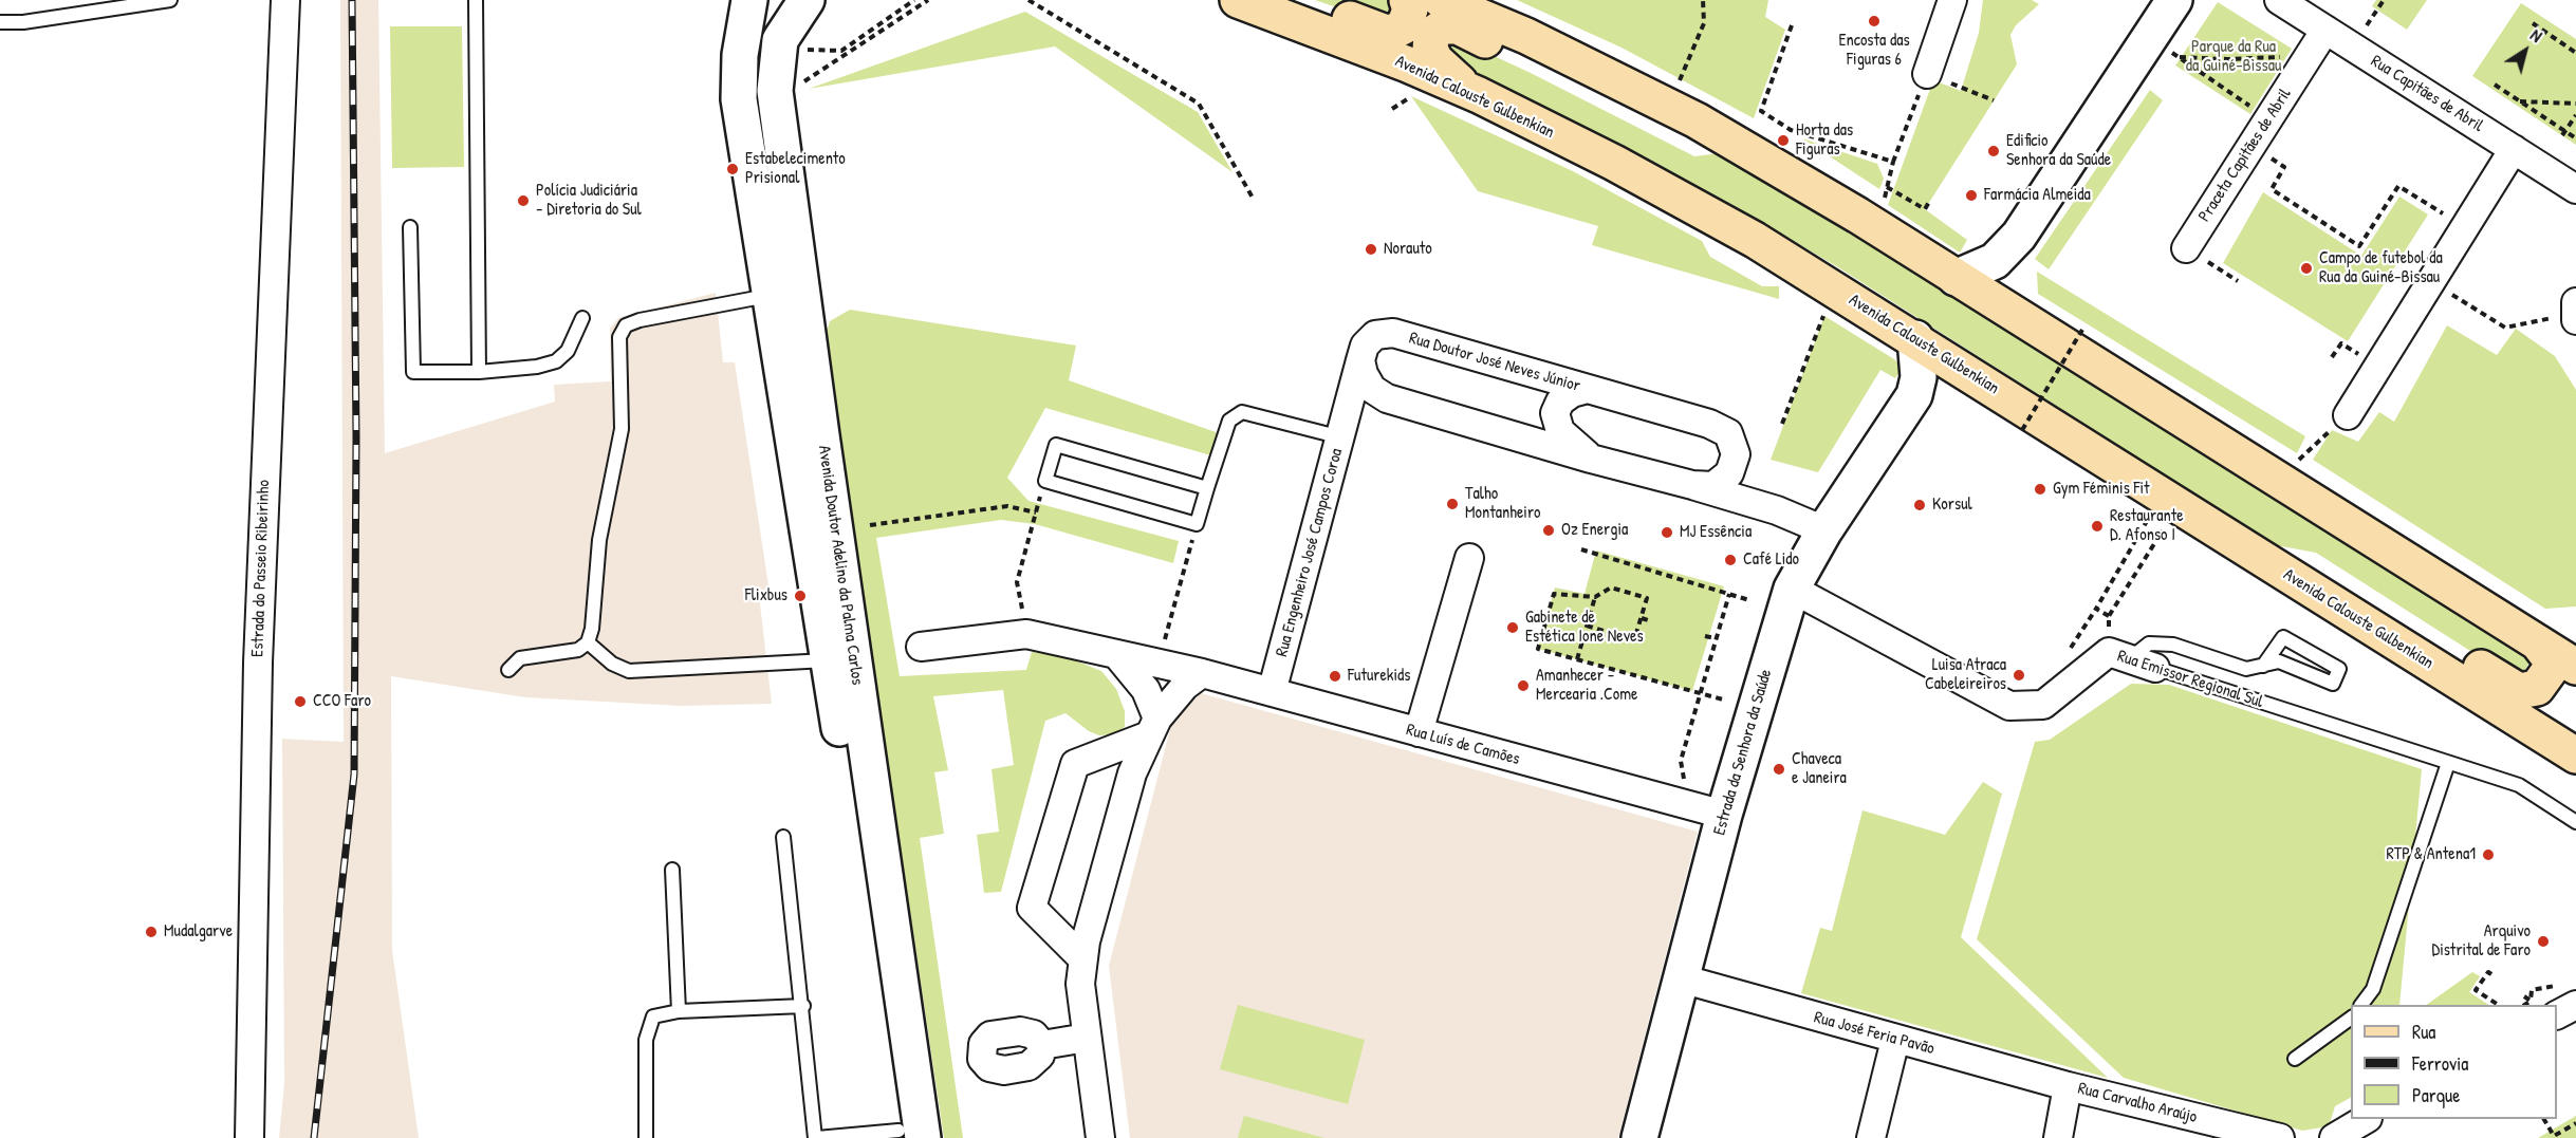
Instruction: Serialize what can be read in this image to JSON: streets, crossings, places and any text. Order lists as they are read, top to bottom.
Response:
{
  "streets": {
    "main road": ["Avenida Calouste Gulbenkian", "Avenida Doutor Adelino da Palma Carlos", "Estrada da Senhora da Saúde"],
    "street": [
      "Rua Capitães de Abril",
      "Praceta Capitães de Abril",
      "Rua Doutor José Neves Júnior",
      "Rua Engenheiro José Campos Coroa",
      "Estrada do Passeio Ribeirinho",
      "Rua Emissor Regional Sul",
      "Rua Luís de Camões",
      "Rua José Feria Pavão",
      "Rua Carvalho Araújo"
    ]
  },
  "crossings": [
    ["Rua Capitães de Abril", "Praceta Capitães de Abril"],
    ["Rua Doutor José Neves Júnior", "Rua Engenheiro José Campos Coroa"],
    ["Rua Doutor José Neves Júnior", "Estrada da Senhora da Saúde"],
    ["Rua Engenheiro José Campos Coroa", "Rua Luís de Camões"],
    ["Rua Emissor Regional Sul", "Estrada da Senhora da Saúde"],
    ["Rua Luís de Camões", "Estrada da Senhora da Saúde"],
    ["Estrada da Senhora da Saúde", "Rua José Feria Pavão"],
    ["Rua José Feria Pavão", "Rua Carvalho Araújo"]
  ],
  "parks": ["Parque da Rua da Guiné-Bissau"],
  "places": [
    "Encosta das Figuras 6",
    "Horta das Figuras",
    "Edificio Senhora da Saúde",
    "Estabelecimento Prisional",
    "Farmácia Almeida",
    "Polícia Judiciária - Diretoria do Sul",
    "Norauto",
    "Campo de futebol da Rua da Guiné-Bissau",
    "Gym Féminis Fit",
    "Talho Montanheiro",
    "Korsul",
    "Restaurante D. Afonso I",
    "Oz Energia",
    "MJ Essência",
    "Café Lido",
    "Flixbus",
    "Gabinete de Estética Ione Neves",
    "Luisa Atraca Cabeleireiros",
    "Futurekids",
    "Amanhecer - Mercearia .Come",
    "CCO Faro",
    "Chaveca e Janeira",
    "RTP & Antena1",
    "Mudalgarve",
    "Arquivo Distrital de Faro"
  ],
  "legend": ["Rua", "Ferrovia", "Parque"],
  "north": "top right"
}
